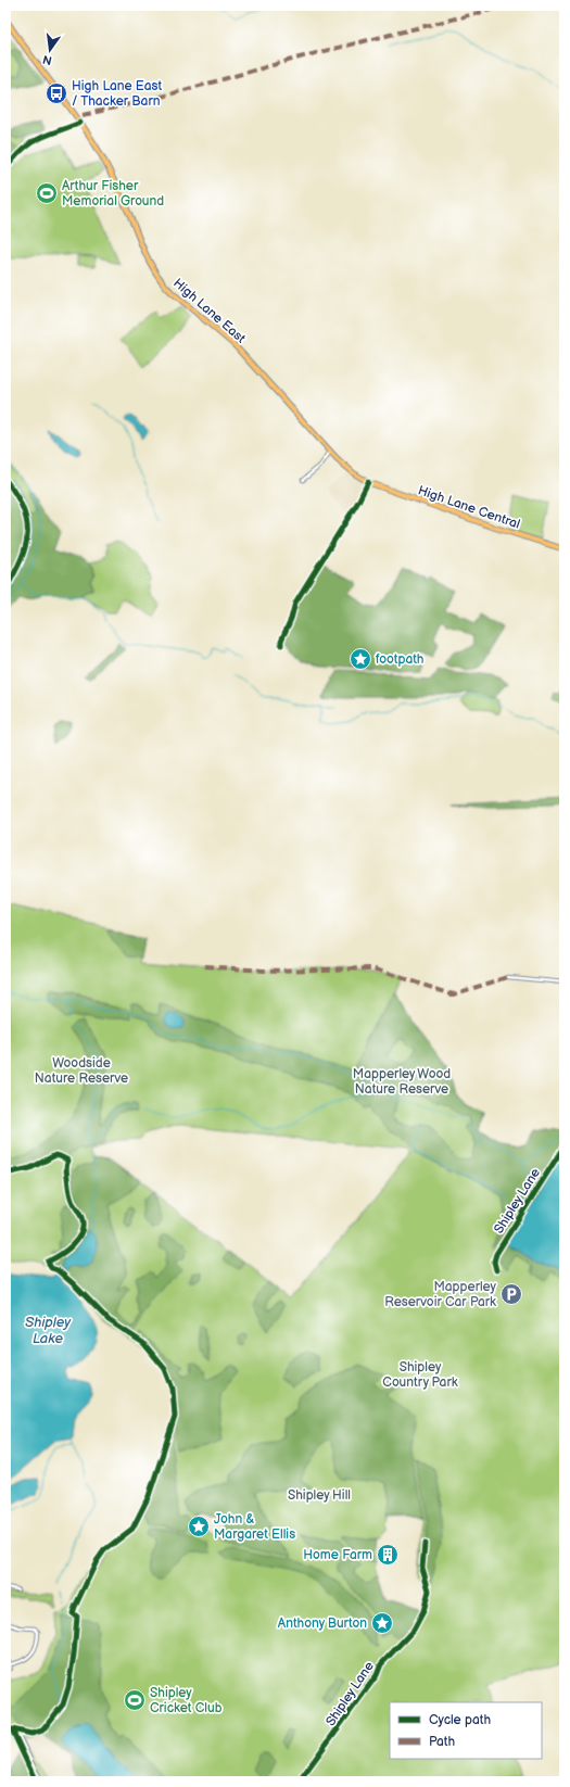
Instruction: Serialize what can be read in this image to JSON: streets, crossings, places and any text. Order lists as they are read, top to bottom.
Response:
{
  "streets": {
    "main road": ["High Lane East", "High Lane Central"],
    "street": ["Shipley Lane"]
  },
  "crossings": [
    ["High Lane East", "High Lane Central"]
  ],
  "water": ["Shipley Lake"],
  "parks": [
    "Woodside Nature Reserve",
    "Mapperley Wood Nature Reserve",
    "Shipley Country Park",
    "Shipley Hill"
  ],
  "places": {
    "bus stop": ["High Lane East / Thacker Barn"],
    "sports": ["Arthur Fisher Memorial Ground", "Shipley Cricket Club"],
    "place": ["footpath", "John & Margaret Ellis", "Anthony Burton"],
    "parking": ["Mapperley Reservoir Car Park"],
    "building": ["Home Farm"]
  },
  "legend": ["Cycle path", "Path"],
  "north": "bottom"
}
